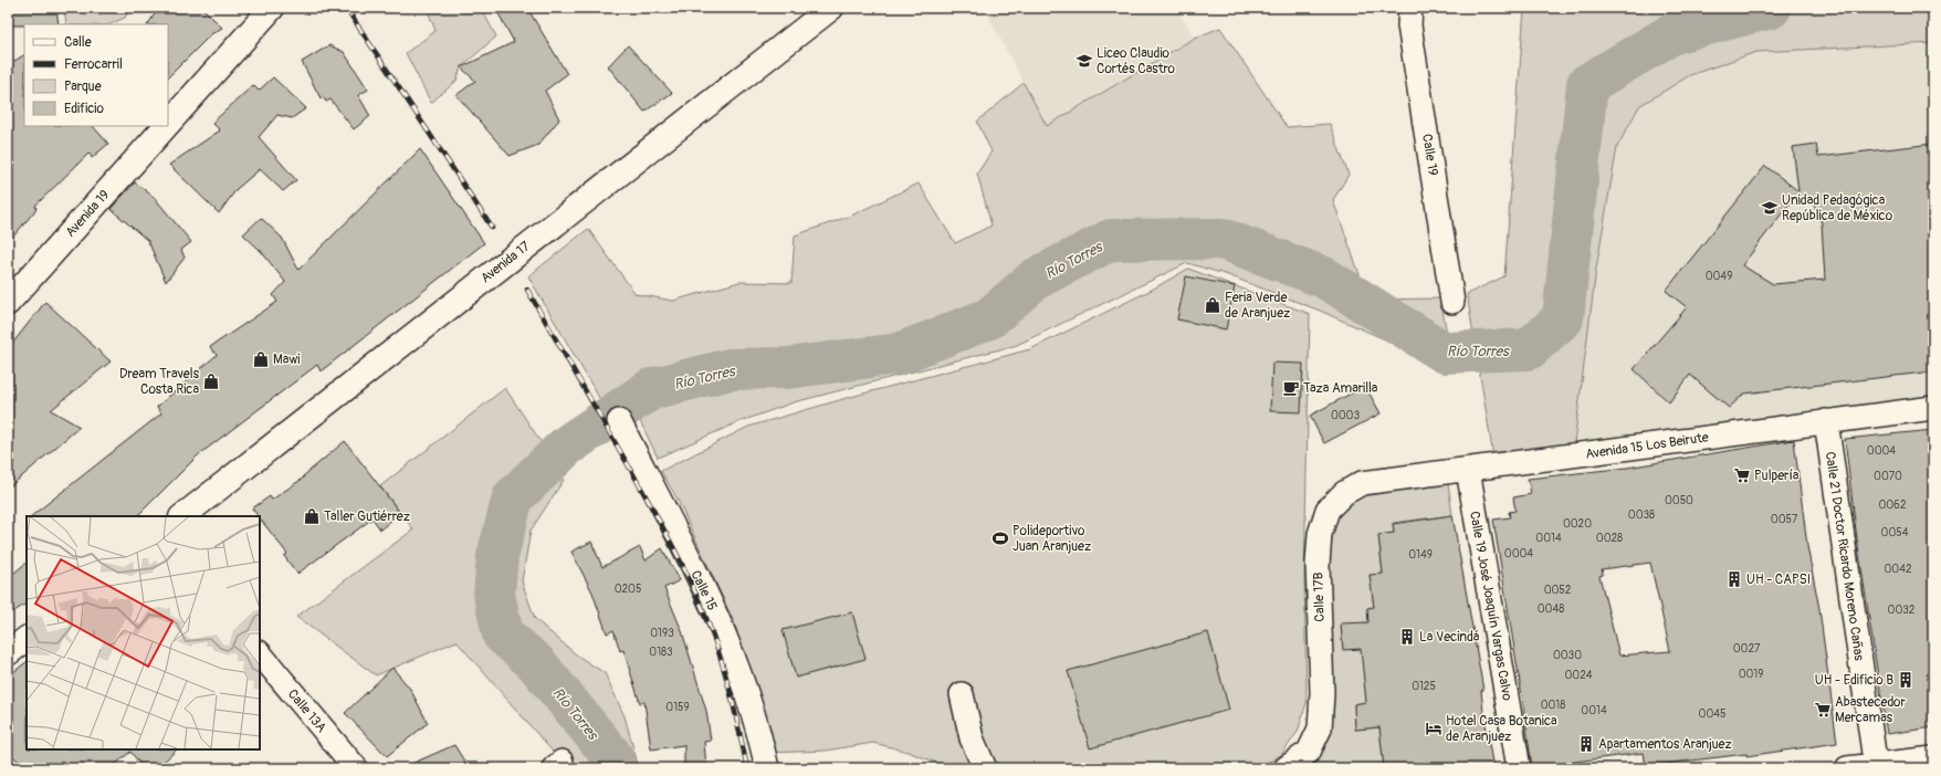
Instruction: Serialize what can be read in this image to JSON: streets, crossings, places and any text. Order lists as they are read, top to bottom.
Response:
{
  "streets": {
    "main road": ["Avenida 19", "Avenida 17"],
    "street": [
      "Calle 19",
      "Avenida 15 Los Beirute",
      "Calle 21 Doctor Ricardo Moreno Cañas",
      "Calle 15",
      "Calle 17B",
      "Calle 19 José Joaquín Vargas Calvo",
      "Calle 13A"
    ]
  },
  "crossings": [
    ["Avenida 15 Los Beirute", "Calle 21 Doctor Ricardo Moreno Cañas"],
    ["Avenida 15 Los Beirute", "Calle 17B"],
    ["Avenida 15 Los Beirute", "Calle 19 José Joaquín Vargas Calvo"]
  ],
  "water": ["Río Torres"],
  "places": {
    "school or university": ["Liceo Claudio Cortés Castro", "Unidad Pedagógica República de México"],
    "shop": [
      "Feria Verde de Aranjuez",
      "Mawi",
      "Dream Travels Costa Rica",
      "Taller Gutiérrez"
    ],
    "cafe": ["Taza Amarilla"],
    "supermarket": ["Pulpería", "Abastecedor Mercamas"],
    "sports": ["Polideportivo Juan Aranjuez"],
    "building": [
      "UH - CAPSI",
      "La Vecindá",
      "UH - Edificio B",
      "Apartamentos Aranjuez"
    ],
    "hotel": ["Hotel Casa Botanica de Aranjuez"]
  },
  "house_numbers": [
    "0049",
    "0003",
    "0004",
    "0070",
    "0050",
    "0062",
    "0038",
    "0057",
    "0020",
    "0054",
    "0014",
    "0028",
    "0004",
    "0149",
    "0042",
    "0205",
    "0052",
    "0048",
    "0032",
    "0193",
    "0027",
    "0183",
    "0030",
    "0019",
    "0024",
    "0125",
    "0018",
    "0159",
    "0014",
    "0045"
  ],
  "legend": [
    "Calle",
    "Ferrocarril",
    "Parque",
    "Edificio"
  ]
}
